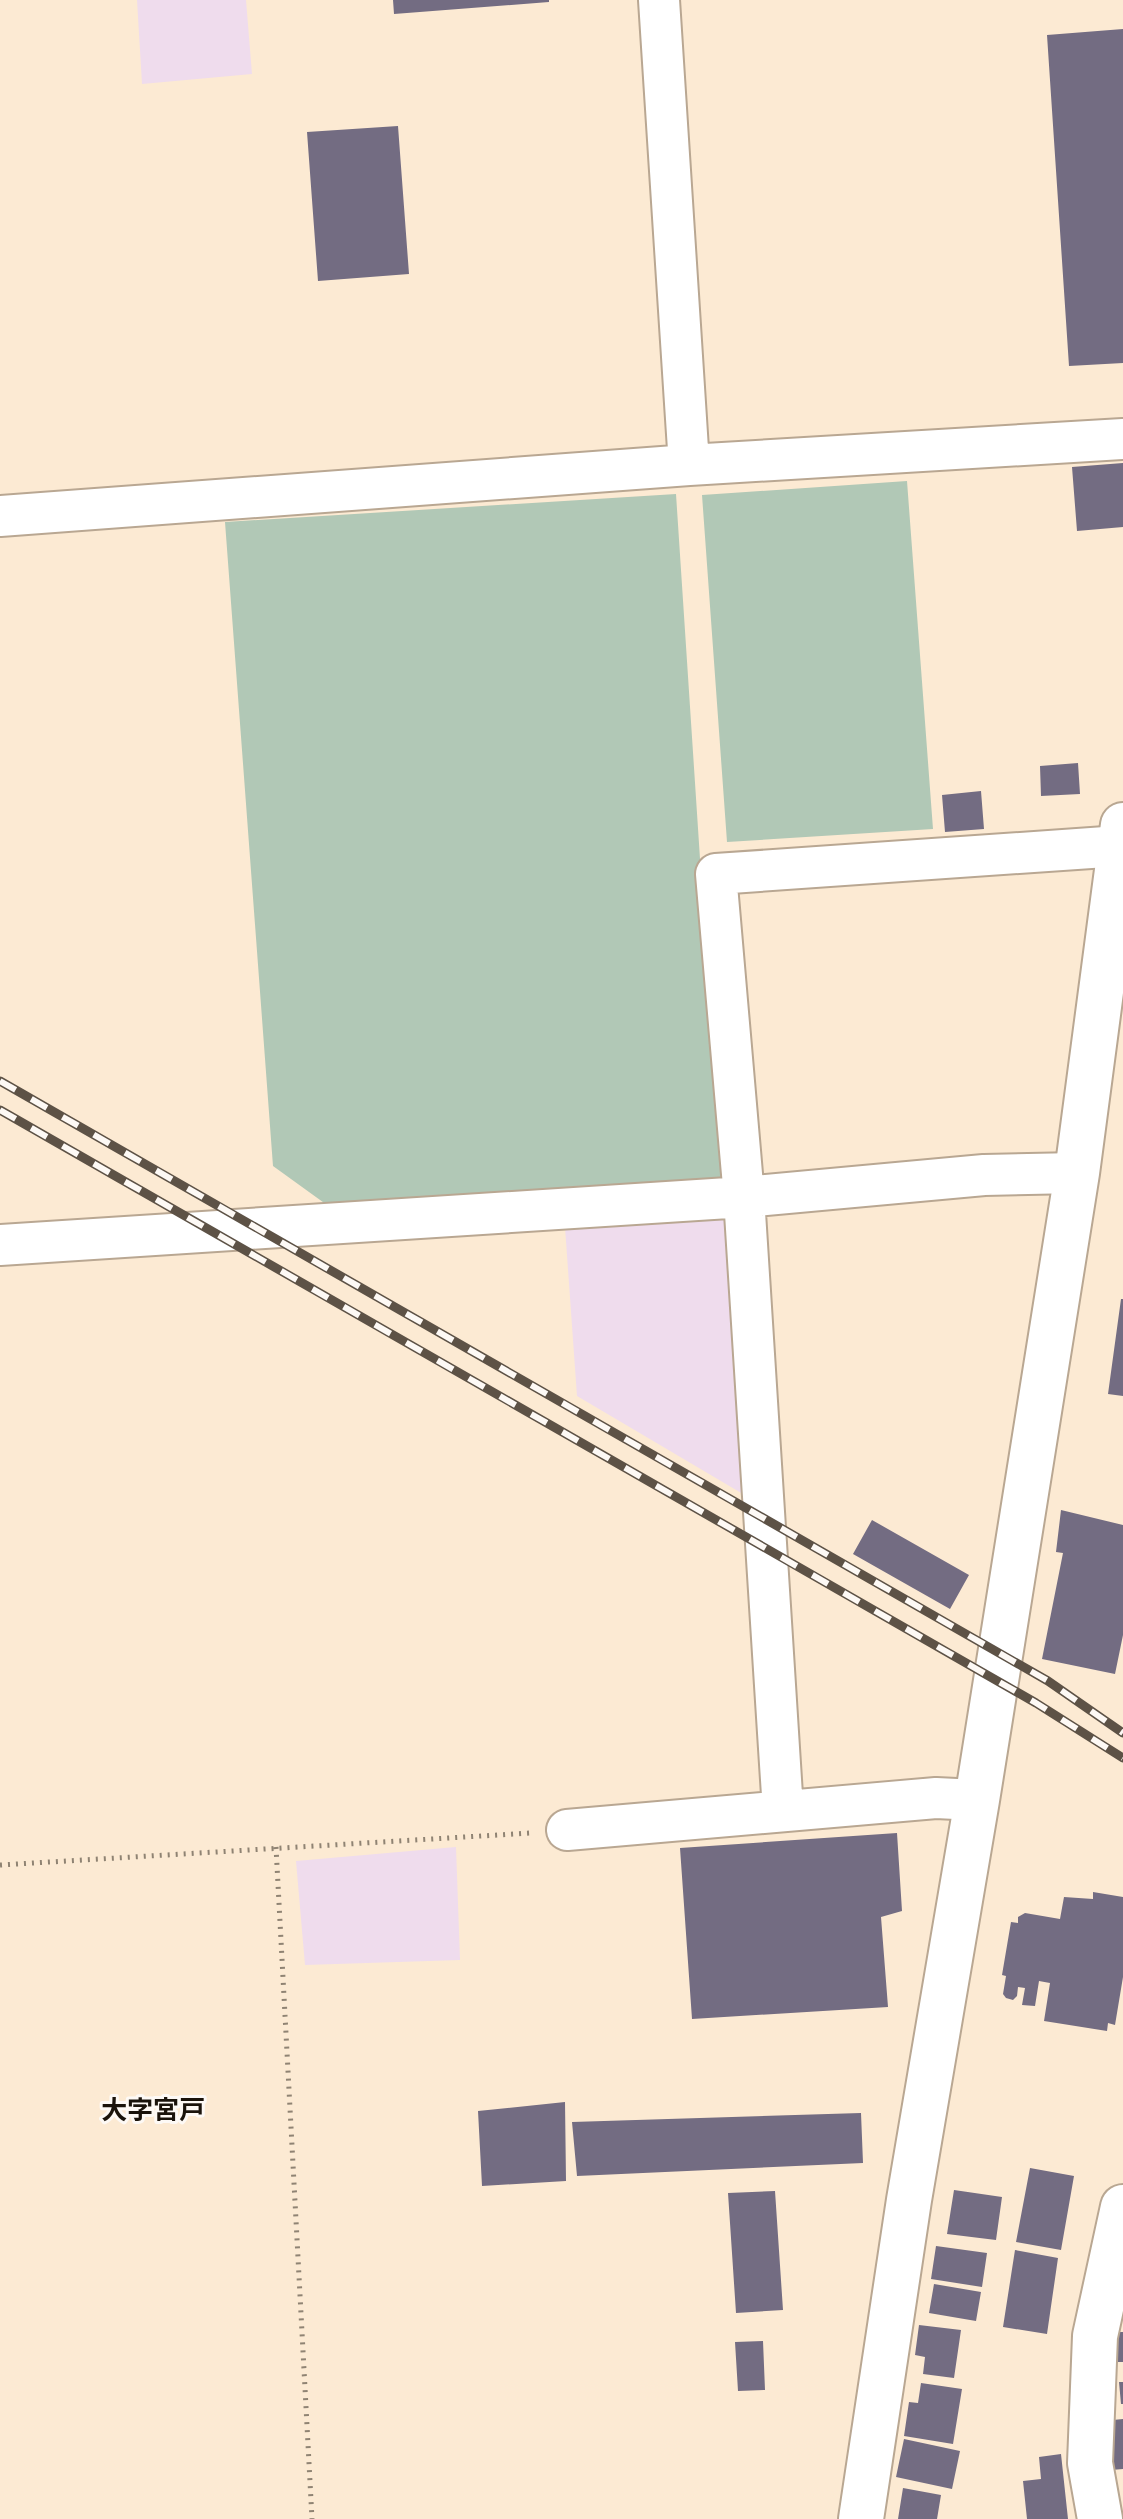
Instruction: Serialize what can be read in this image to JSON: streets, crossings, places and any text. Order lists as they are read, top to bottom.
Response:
{
  "districts": ["大字宮戸"]
}
